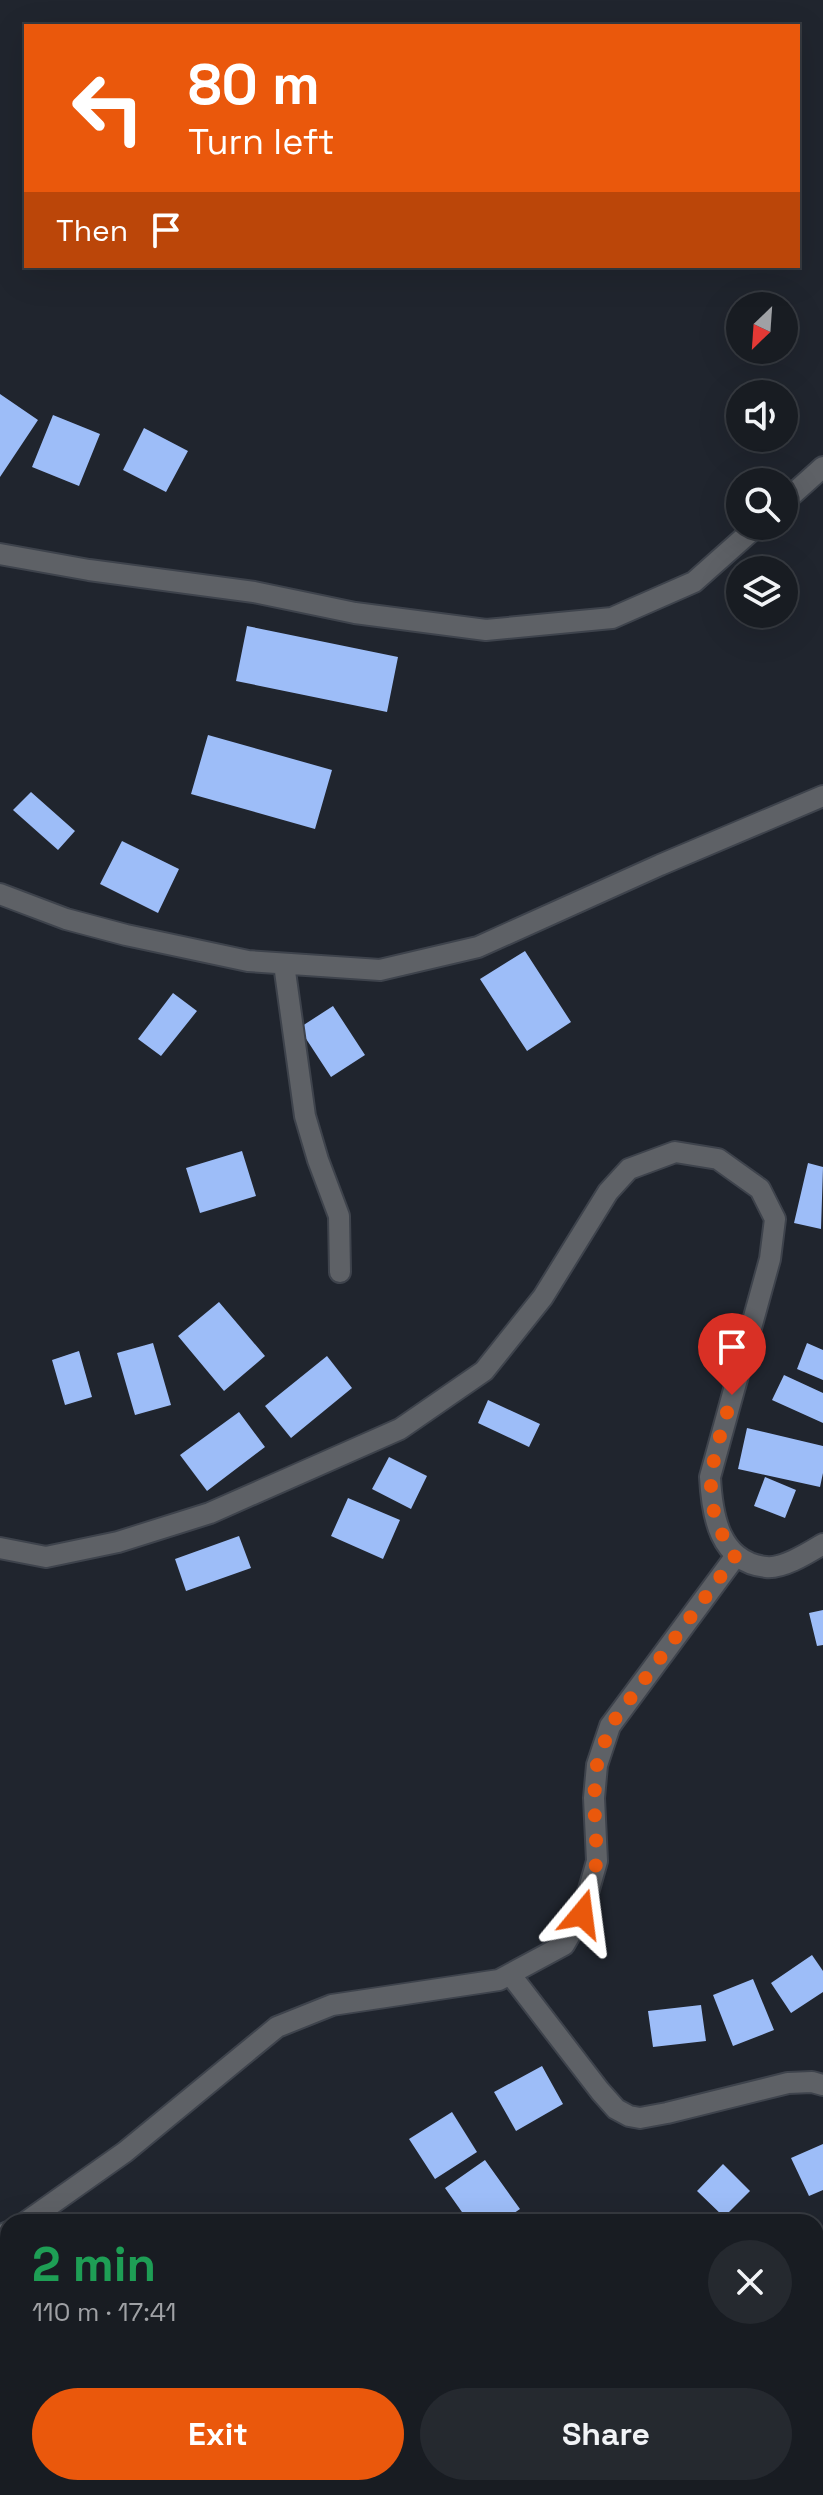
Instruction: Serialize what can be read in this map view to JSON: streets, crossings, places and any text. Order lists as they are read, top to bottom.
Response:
{
  "north": "bottom left",
  "page": {
    "turn": ["80 m", "Turn left"],
    "then": "Then",
    "heading": ["2 min", "110 m · 17:41"],
    "buttons": ["Exit", "Share"]
  }
}
